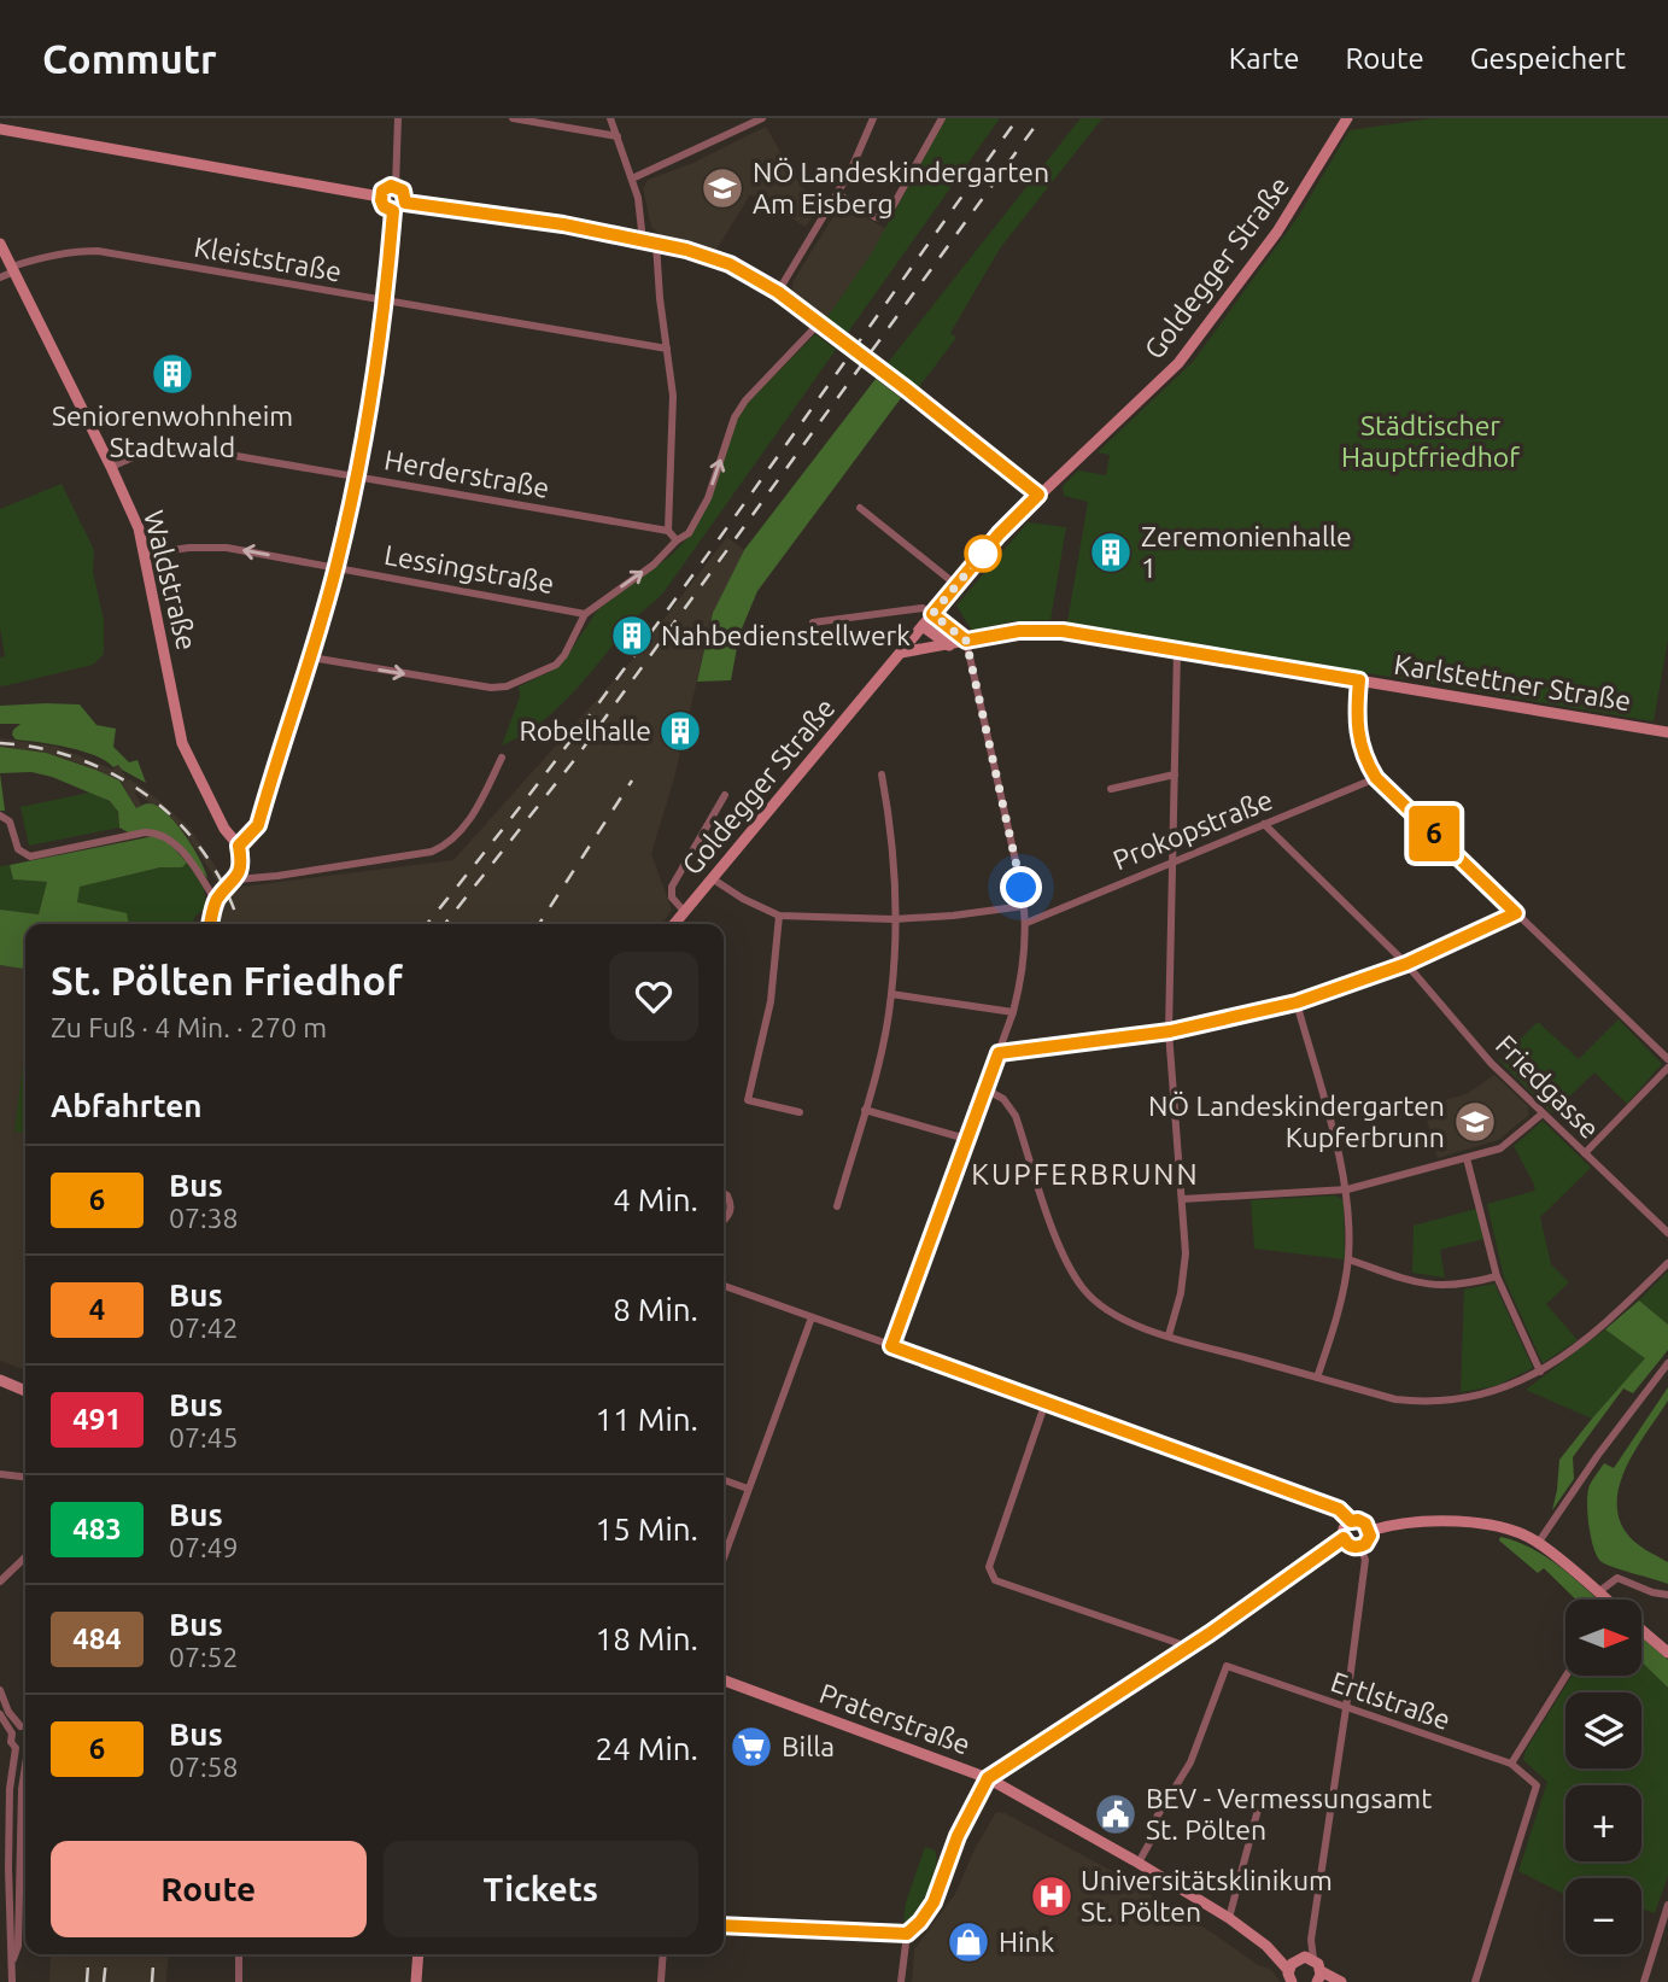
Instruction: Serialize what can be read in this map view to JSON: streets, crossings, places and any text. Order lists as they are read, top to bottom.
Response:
{
  "streets": {
    "street": [
      "Kleiststraße",
      "Goldegger Straße",
      "Herderstraße",
      "Lessingstraße",
      "Waldstraße",
      "Karlstettner Straße",
      "Prokopstraße",
      "Friedgasse",
      "Ertlstraße",
      "Praterstraße"
    ]
  },
  "crossings": [
    ["Kleiststraße", "Waldstraße"],
    ["Goldegger Straße", "Karlstettner Straße"],
    ["Herderstraße", "Waldstraße"],
    ["Lessingstraße", "Waldstraße"],
    ["Prokopstraße", "Friedgasse"],
    ["Ertlstraße", "Praterstraße"]
  ],
  "one_way": ["Lessingstraße"],
  "districts": ["KUPFERBRUNN"],
  "parks": ["Städtischer Hauptfriedhof"],
  "places": {
    "school or university": ["NÖ Landeskindergarten Am Eisberg", "NÖ Landeskindergarten Kupferbrunn"],
    "building": [
      "Seniorenwohnheim Stadtwald",
      "Zeremonienhalle 1",
      "Nahbedienstellwerk",
      "Robelhalle"
    ],
    "supermarket": ["Billa"],
    "public building": ["BEV - Vermessungsamt St. Pölten"],
    "hospital": ["Universitätsklinikum St. Pölten"],
    "shop": ["Hink"]
  },
  "lines": ["bus line 6"],
  "north": "right",
  "page": {
    "header": "Commutr",
    "nav": ["Karte", "Route", "Gespeichert"],
    "on_map": "6",
    "heading": [
      ["St. Pölten Friedhof", "Zu Fuß · 4 Min. · 270 m"],
      "Abfahrten"
    ],
    "list": [
      {
        "mark": "6",
        "name": "Bus",
        "note": "07:38",
        "value": "4 Min."
      },
      {
        "mark": "4",
        "name": "Bus",
        "note": "07:42",
        "value": "8 Min."
      },
      {
        "mark": "491",
        "name": "Bus",
        "note": "07:45",
        "value": "11 Min."
      },
      {
        "mark": "483",
        "name": "Bus",
        "note": "07:49",
        "value": "15 Min."
      },
      {
        "mark": "484",
        "name": "Bus",
        "note": "07:52",
        "value": "18 Min."
      },
      {
        "mark": "6",
        "name": "Bus",
        "note": "07:58",
        "value": "24 Min."
      }
    ],
    "map_buttons": ["+", "−"],
    "buttons": ["Route", "Tickets"]
  }
}
